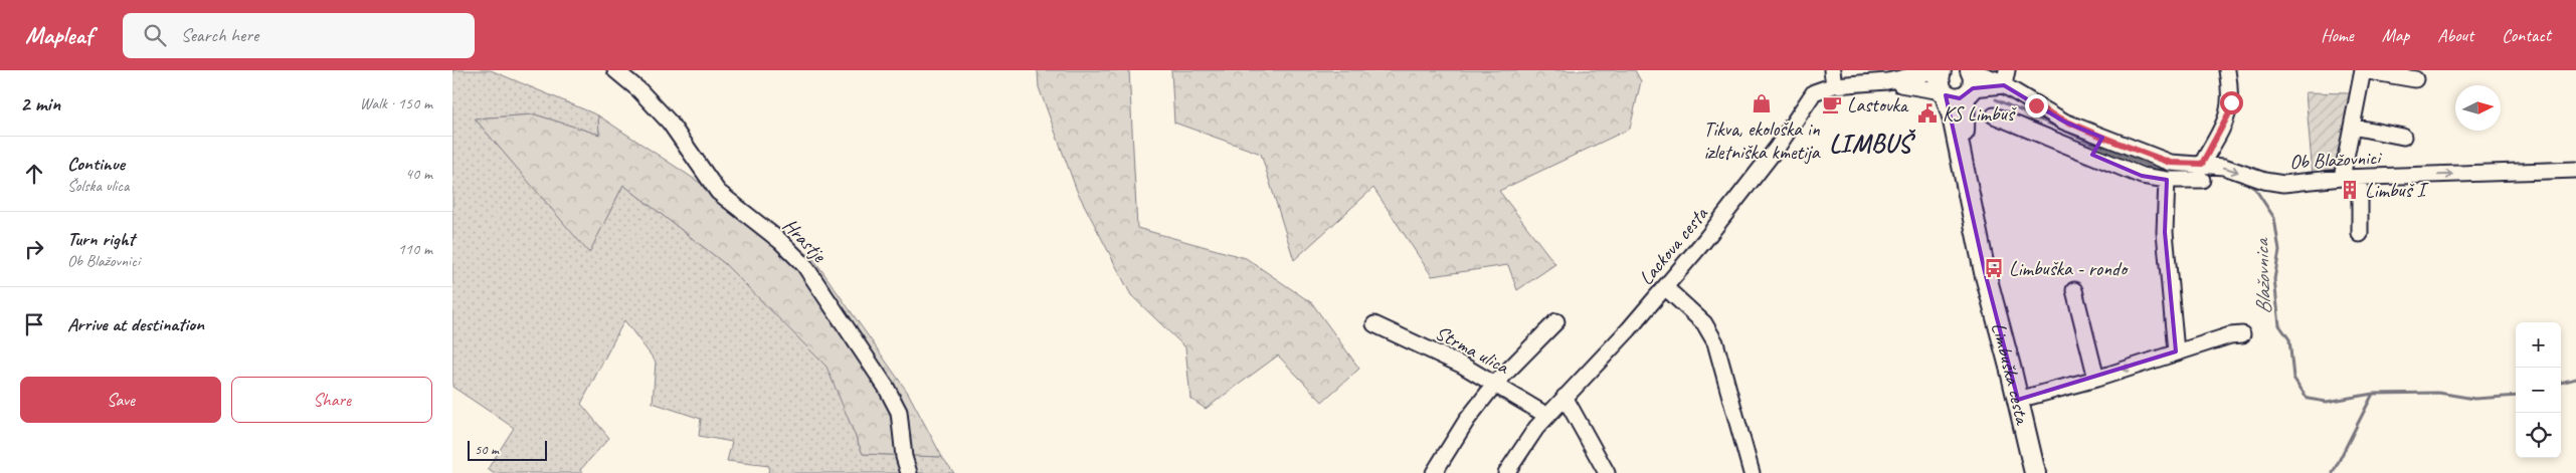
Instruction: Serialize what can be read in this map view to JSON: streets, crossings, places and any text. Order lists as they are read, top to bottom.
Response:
{
  "streets": {
    "main road": ["Limbuška cesta"],
    "street": [
      "Ob Blažovnici",
      "Hrastje",
      "Lackova cesta",
      "Strma ulica"
    ]
  },
  "crossings": [
    ["Ob Blažovnici", "Lackova cesta"],
    ["Ob Blažovnici", "Limbuška cesta"],
    ["Lackova cesta", "Strma ulica"]
  ],
  "one_way": ["Ob Blažovnici"],
  "districts": ["LIMBUŠ"],
  "water": ["Blažovnica"],
  "places": {
    "shop": ["Tikva, ekološka in izletniška kmetija"],
    "cafe": ["Lastovka"],
    "public building": ["KS Limbuš"],
    "building": ["Limbuš I"],
    "bus stop": ["Limbuška - rondo"]
  },
  "scale_bar": "50 m",
  "north": "right",
  "page": {
    "header": "Mapleaf",
    "search": "Search here",
    "nav": [
      "Home",
      "Map",
      "About",
      "Contact"
    ],
    "heading": ["2 min", "Walk · 150 m"],
    "list": [
      ["Continue", "Šolska ulica", "40 m"],
      ["Turn right", "Ob Blažovnici", "110 m"],
      "Arrive at destination"
    ],
    "map_buttons": ["+", "−"],
    "buttons": ["Save", "Share"],
    "scale": "50 m"
  }
}
